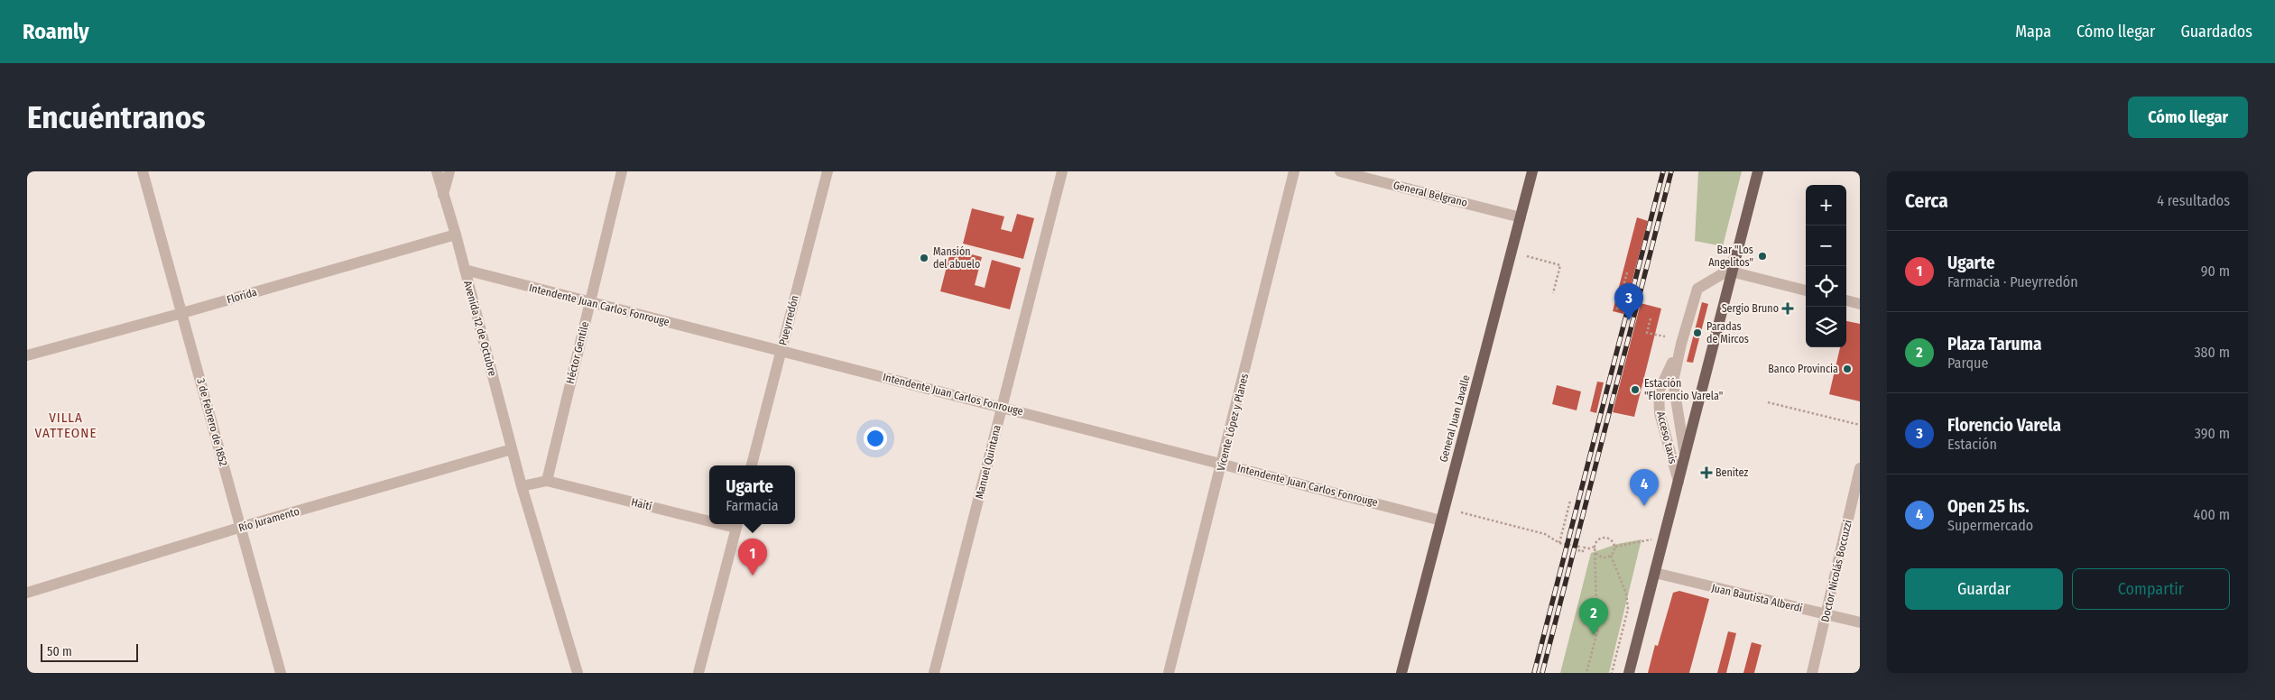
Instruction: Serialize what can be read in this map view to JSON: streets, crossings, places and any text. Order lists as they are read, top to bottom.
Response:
{
  "streets": {
    "main road": ["General Juan Lavalle"],
    "street": [
      "General Belgrano",
      "Florida",
      "Intendente Juan Carlos Fonrouge",
      "Pueyrredón",
      "Avenida 12 de Octubre",
      "Héctor Gentile",
      "3 de Febrero de 1852",
      "Vicente López y Planes",
      "Acceso taxis",
      "Manuel Quintana",
      "Haití",
      "Río Juramento",
      "Doctor Nicolás Boccuzzi",
      "Juan Bautista Alberdi"
    ]
  },
  "crossings": [
    ["General Belgrano", "General Juan Lavalle"],
    ["Florida", "Avenida 12 de Octubre"],
    ["Florida", "3 de Febrero de 1852"],
    ["Intendente Juan Carlos Fonrouge", "Pueyrredón"],
    ["Intendente Juan Carlos Fonrouge", "Avenida 12 de Octubre"],
    ["Intendente Juan Carlos Fonrouge", "Héctor Gentile"],
    ["Intendente Juan Carlos Fonrouge", "General Juan Lavalle"],
    ["Intendente Juan Carlos Fonrouge", "Vicente López y Planes"],
    ["Intendente Juan Carlos Fonrouge", "Manuel Quintana"],
    ["Avenida 12 de Octubre", "Río Juramento"],
    ["Héctor Gentile", "Haití"],
    ["3 de Febrero de 1852", "Río Juramento"],
    ["Doctor Nicolás Boccuzzi", "Juan Bautista Alberdi"]
  ],
  "districts": ["VILLA VATTEONE"],
  "places": {
    "other": [
      "Bar \"Los Angelitos\"",
      "Mansión del abuelo",
      "Paradas de Mircos",
      "Banco Provincia",
      "Estación \"Florencio Varela\""
    ],
    "health": ["Sergio Bruno", "Benitez"]
  },
  "scale_bar": "50 m",
  "page": {
    "header": "Roamly",
    "nav": ["Mapa", "Cómo llegar", "Guardados"],
    "buttons": [
      "Cómo llegar",
      ["Guardar", "Compartir"]
    ],
    "title": "Encuéntranos",
    "heading": ["Cerca", "4 resultados"],
    "map_buttons": ["+", "−"],
    "list": [
      {
        "mark": "1",
        "name": "Ugarte",
        "note": "Farmacia · Pueyrredón",
        "value": "90 m"
      },
      {
        "mark": "2",
        "name": "Plaza Taruma",
        "note": "Parque",
        "value": "380 m"
      },
      {
        "mark": "3",
        "name": "Florencio Varela",
        "note": "Estación",
        "value": "390 m"
      },
      {
        "mark": "4",
        "name": "Open 25 hs.",
        "note": "Supermercado",
        "value": "400 m"
      }
    ],
    "pins": [
      "3",
      "4",
      "1",
      "2"
    ],
    "popup": ["Ugarte", "Farmacia"],
    "scale": "50 m"
  }
}
